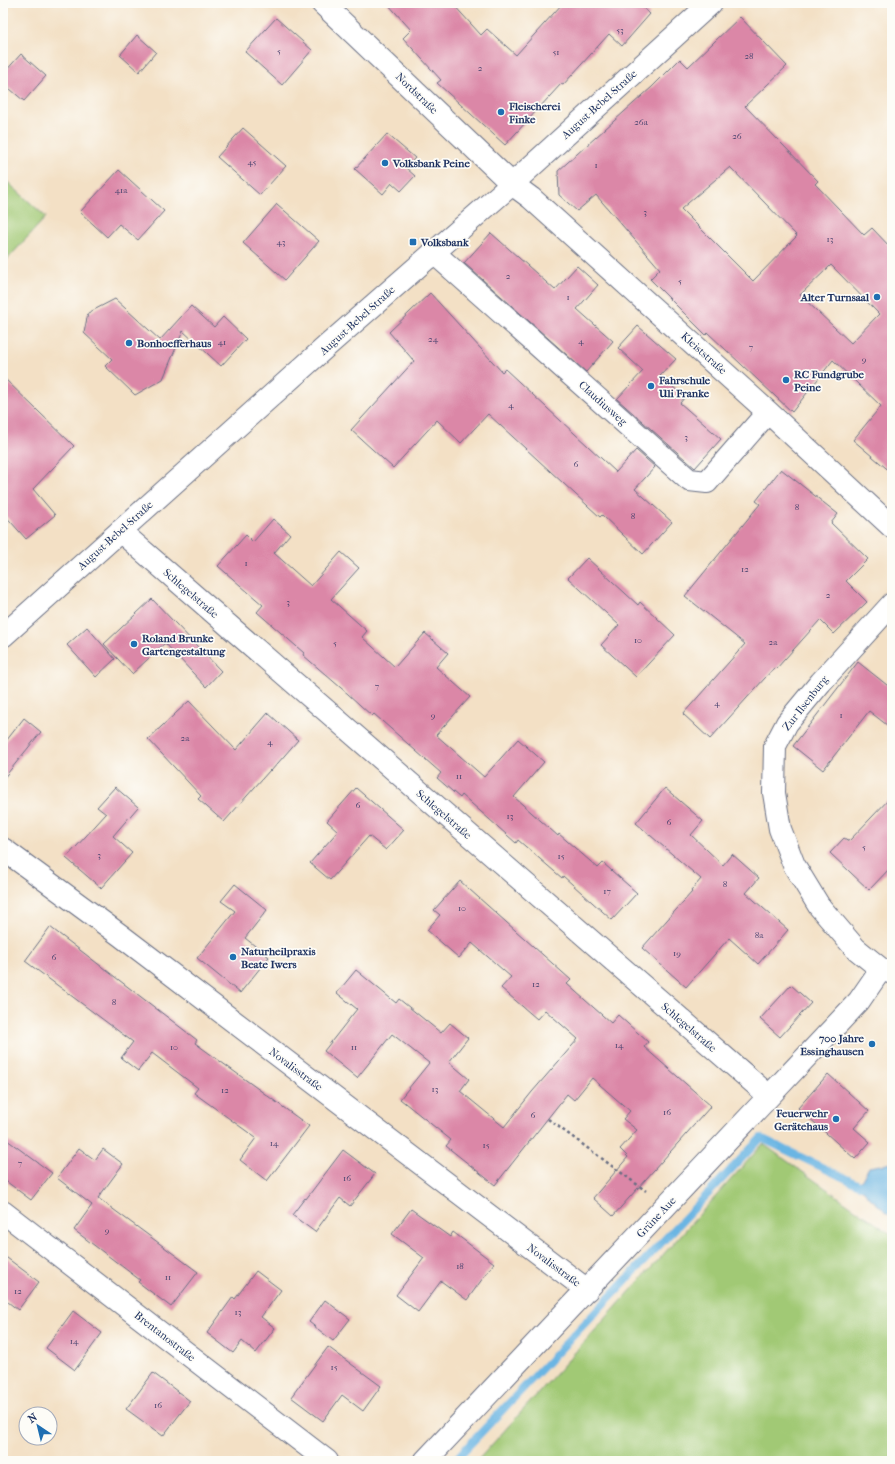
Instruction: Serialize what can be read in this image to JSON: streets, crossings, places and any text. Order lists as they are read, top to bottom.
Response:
{
  "streets": {
    "street": [
      "Nordstraße",
      "August-Bebel-Straße",
      "Kleiststraße",
      "Claudiusweg",
      "Schlegelstraße",
      "Zur Ilsenburg",
      "Novalisstraße",
      "Grüne Aue",
      "Brentanostraße"
    ]
  },
  "crossings": [
    ["Nordstraße", "August-Bebel-Straße"],
    ["Nordstraße", "Kleiststraße"],
    ["August-Bebel-Straße", "Kleiststraße"],
    ["August-Bebel-Straße", "Claudiusweg"],
    ["August-Bebel-Straße", "Schlegelstraße"],
    ["Kleiststraße", "Claudiusweg"],
    ["Schlegelstraße", "Grüne Aue"],
    ["Zur Ilsenburg", "Grüne Aue"],
    ["Novalisstraße", "Grüne Aue"]
  ],
  "places": {
    "other": [
      "Fleischerei Finke",
      "Volksbank Peine",
      "Alter Turnsaal",
      "Bonhoefferhaus",
      "RC Fundgrube Peine",
      "Fahrschule Uli Franke",
      "Roland Brunke Gartengestaltung",
      "Naturheilpraxis Beate Iwers",
      "700 Jahre Essinghausen",
      "Feuerwehr Gerätehaus"
    ],
    "transit": ["Volksbank"]
  },
  "house_numbers": [
    "53",
    "5",
    "51",
    "28",
    "2",
    "26a",
    "26",
    "45",
    "1",
    "41a",
    "3",
    "13",
    "43",
    "2",
    "5",
    "1",
    "24",
    "4",
    "41",
    "7",
    "9",
    "4",
    "3",
    "6",
    "8",
    "8",
    "1",
    "12",
    "2",
    "3",
    "10",
    "2a",
    "5",
    "7",
    "4",
    "9",
    "1",
    "2a",
    "4",
    "11",
    "6",
    "13",
    "6",
    "5",
    "3",
    "15",
    "8",
    "17",
    "10",
    "8a",
    "19",
    "6",
    "12",
    "8",
    "14",
    "10",
    "11",
    "13",
    "12",
    "16",
    "6",
    "14",
    "15",
    "7",
    "16",
    "9",
    "18",
    "11",
    "12",
    "13",
    "14",
    "15",
    "16"
  ],
  "north": "top left"
}
